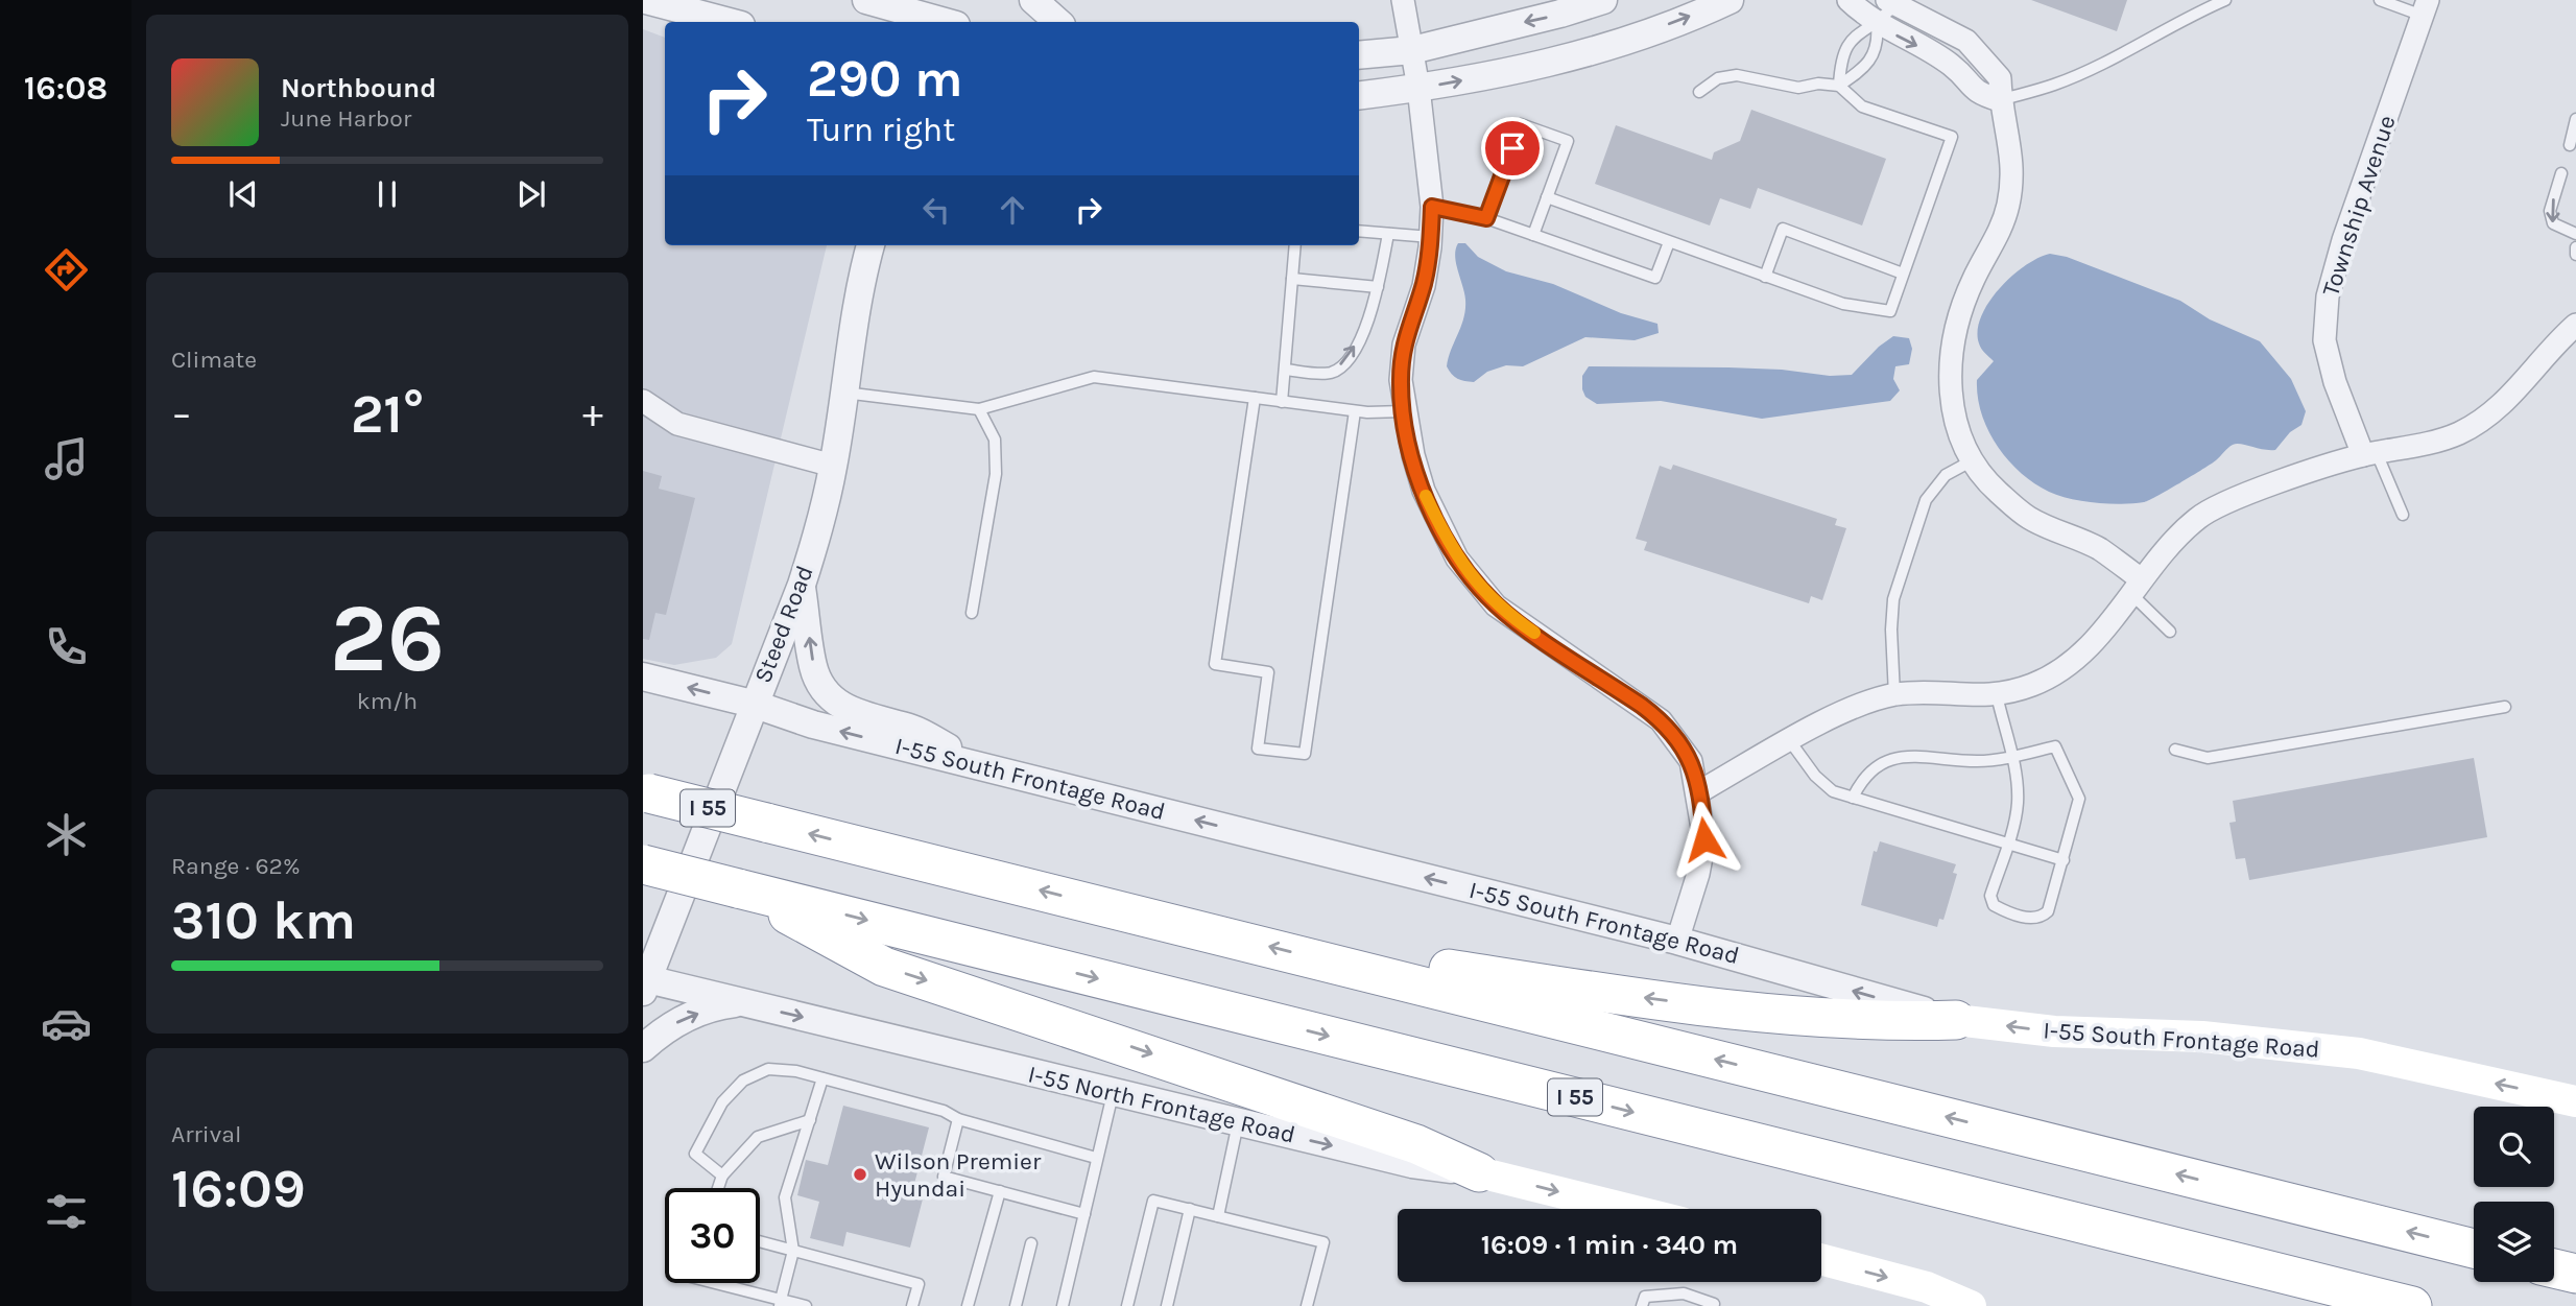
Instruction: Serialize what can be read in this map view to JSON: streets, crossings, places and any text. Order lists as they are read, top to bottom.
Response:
{
  "streets": {
    "highway": ["I 55"],
    "main road": ["I-55 South Frontage Road", "I-55 North Frontage Road"],
    "street": ["Township Avenue", "Steed Road"]
  },
  "crossings": [
    ["Steed Road", "I-55 South Frontage Road"],
    ["Steed Road", "I-55 North Frontage Road"]
  ],
  "one_way": ["I-55 South Frontage Road", "I-55 North Frontage Road"],
  "places": ["Wilson Premier Hyundai"],
  "page": {
    "tabs": "16:08",
    "turn": ["290 m", "Turn right"],
    "song": ["Northbound", "June Harbor"],
    "tile": [
      "Climate",
      ["26", "km/h"],
      ["Range · 62%", "310 km"],
      ["Arrival", "16:09"]
    ],
    "heat": ["−", "21°", "+"],
    "limit": "30",
    "trip": "16:09 · 1 min · 340 m"
  }
}
